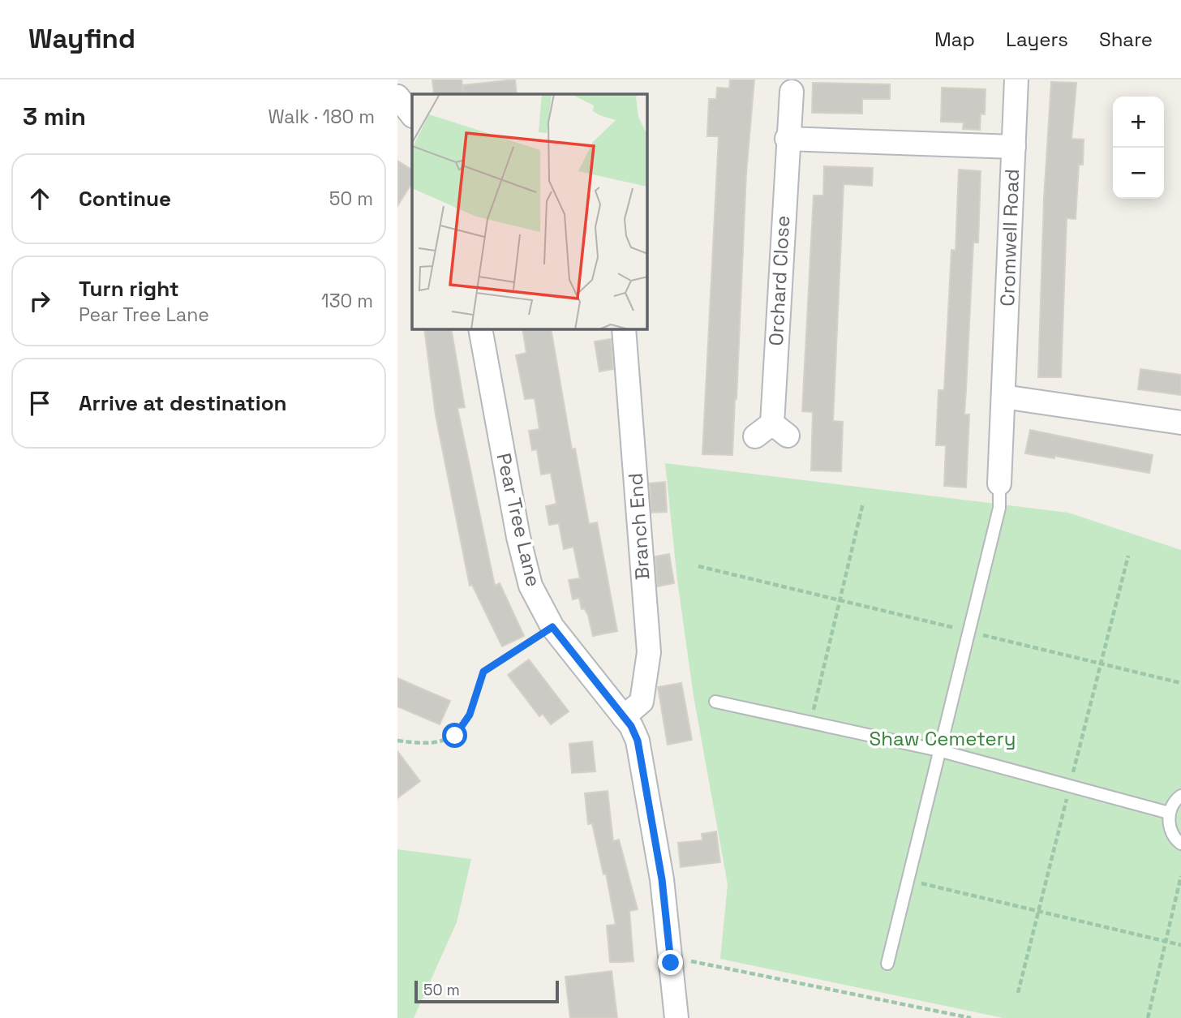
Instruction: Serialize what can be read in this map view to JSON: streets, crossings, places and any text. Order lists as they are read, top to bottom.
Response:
{
  "streets": {
    "street": [
      "Cromwell Road",
      "Orchard Close",
      "Pear Tree Lane",
      "Branch End"
    ]
  },
  "crossings": [
    ["Pear Tree Lane", "Branch End"]
  ],
  "parks": ["Shaw Cemetery"],
  "scale_bar": "50 m",
  "page": {
    "header": "Wayfind",
    "nav": ["Map", "Layers", "Share"],
    "heading": ["3 min", "Walk · 180 m"],
    "map_buttons": ["+", "−"],
    "list": [
      ["Continue", "50 m"],
      ["Turn right", "Pear Tree Lane", "130 m"],
      "Arrive at destination"
    ],
    "scale": "50 m"
  }
}
